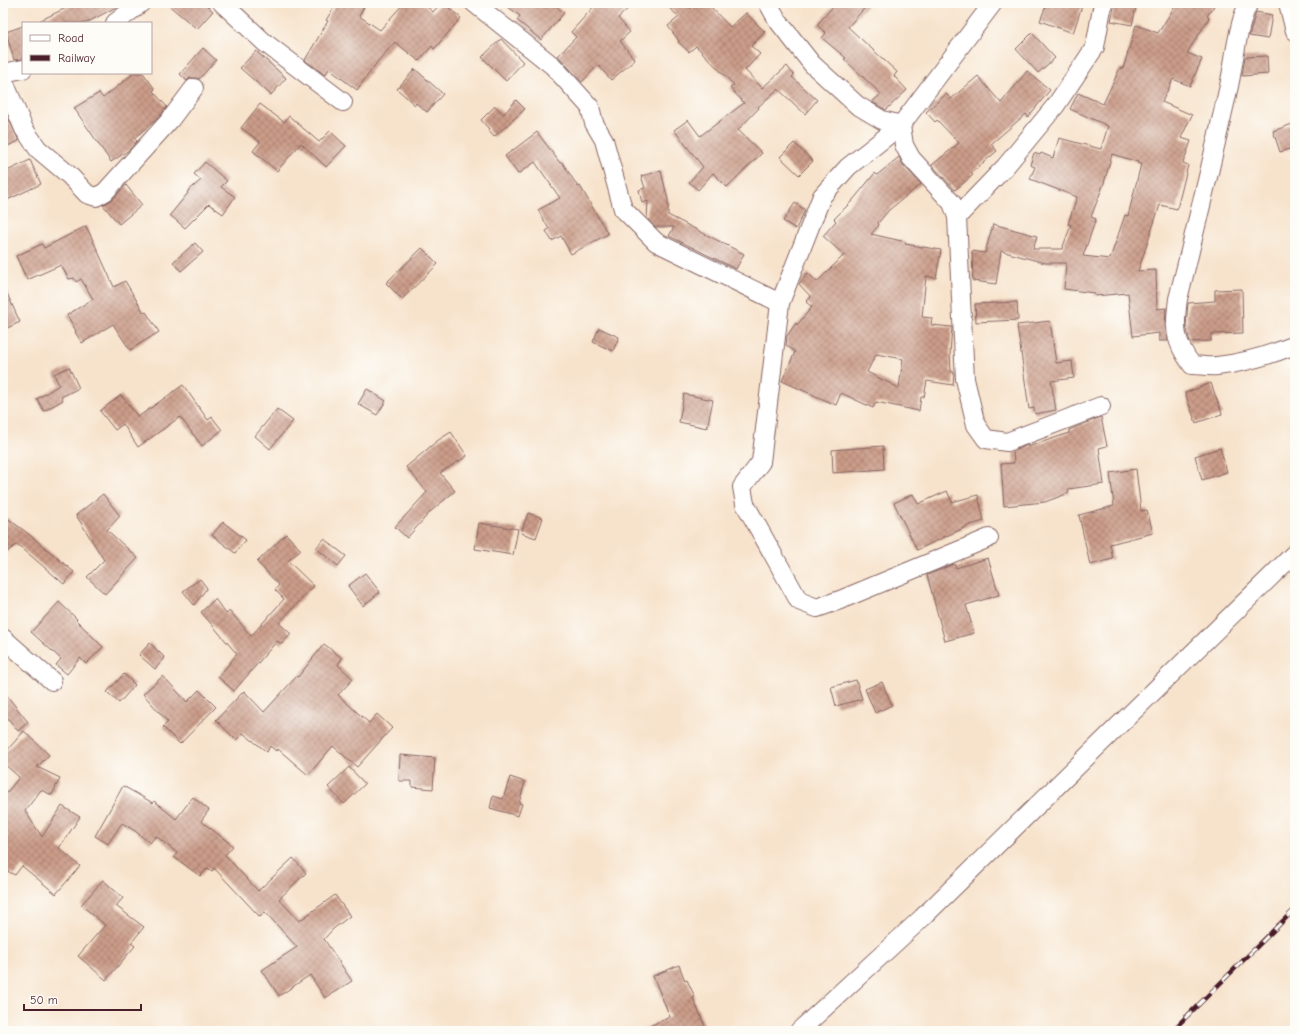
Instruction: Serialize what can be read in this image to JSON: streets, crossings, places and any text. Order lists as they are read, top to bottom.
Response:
{
  "legend": ["Road", "Railway"],
  "scale_bar": "50 m"
}
